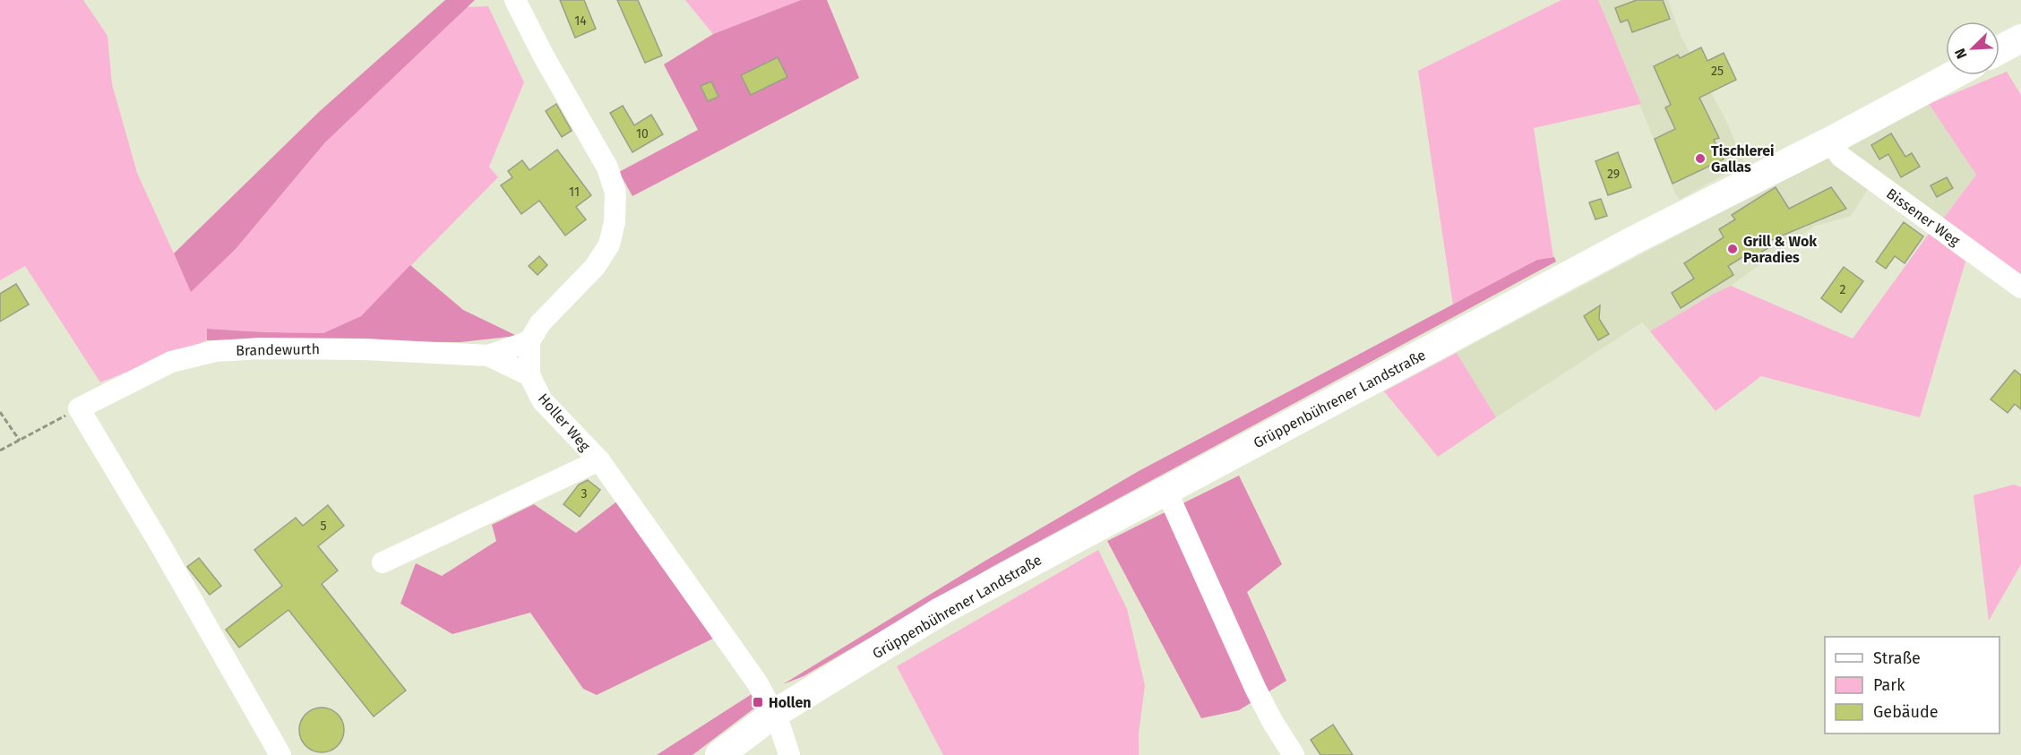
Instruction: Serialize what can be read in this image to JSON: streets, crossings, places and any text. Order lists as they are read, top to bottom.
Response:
{
  "streets": {
    "main road": ["Grüppenbührener Landstraße"],
    "street": ["Bissener Weg", "Brandewurth", "Holler Weg"]
  },
  "crossings": [
    ["Bissener Weg", "Grüppenbührener Landstraße"],
    ["Brandewurth", "Holler Weg"],
    ["Grüppenbührener Landstraße", "Holler Weg"]
  ],
  "places": {
    "other": ["Tischlerei Gallas", "Grill & Wok Paradies"],
    "transit": ["Hollen"]
  },
  "house_numbers": [
    "14",
    "25",
    "10",
    "29",
    "11",
    "2",
    "3",
    "5"
  ],
  "legend": ["Straße", "Park", "Gebäude"],
  "north": "bottom left"
}
